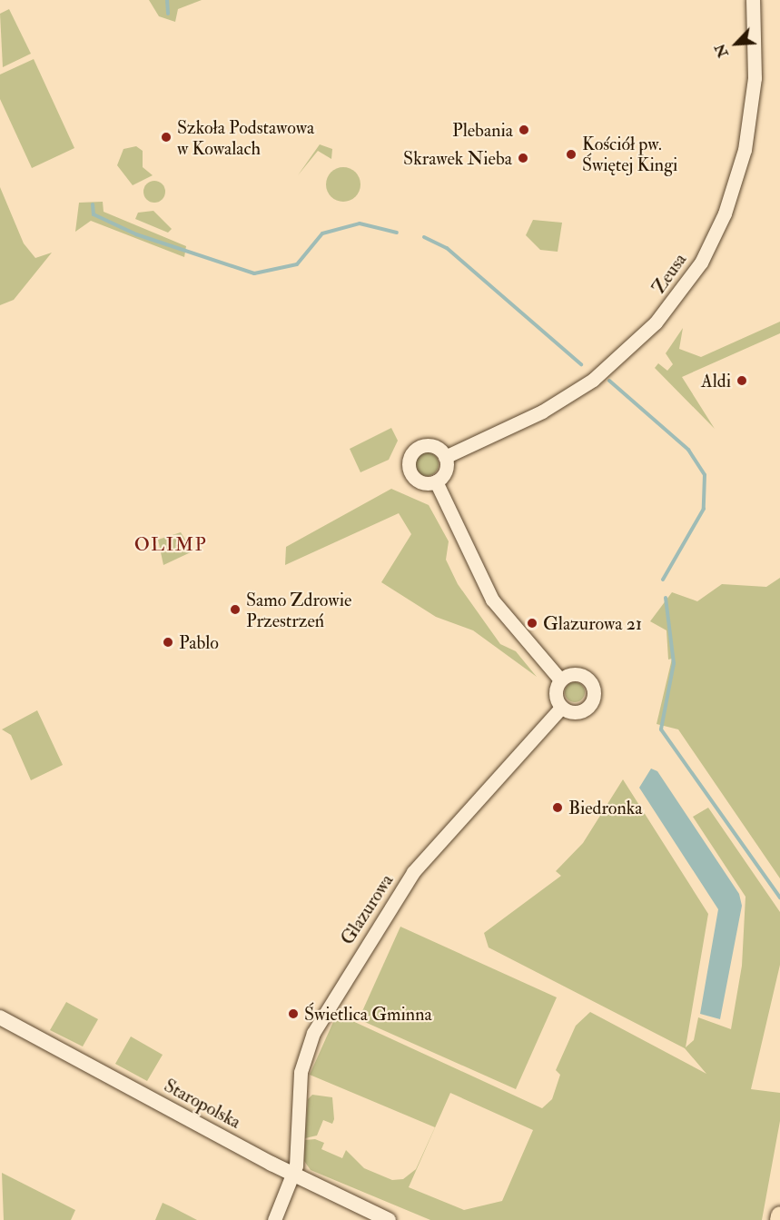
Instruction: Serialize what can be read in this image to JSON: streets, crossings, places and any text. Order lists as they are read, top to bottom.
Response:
{
  "streets": {
    "main road": ["Staropolska"],
    "street": ["Zeusa", "Glazurowa"]
  },
  "crossings": [
    ["Glazurowa", "Staropolska"]
  ],
  "districts": ["OLIMP"],
  "places": [
    "Plebania",
    "Szkoła Podstawowa w Kowalach",
    "Kościół pw. Świętej Kingi",
    "Skrawek Nieba",
    "Aldi",
    "Samo Zdrowie Przestrzeń",
    "Glazurowa 21",
    "Pablo",
    "Biedronka",
    "Świetlica Gminna"
  ],
  "north": "bottom left"
}
